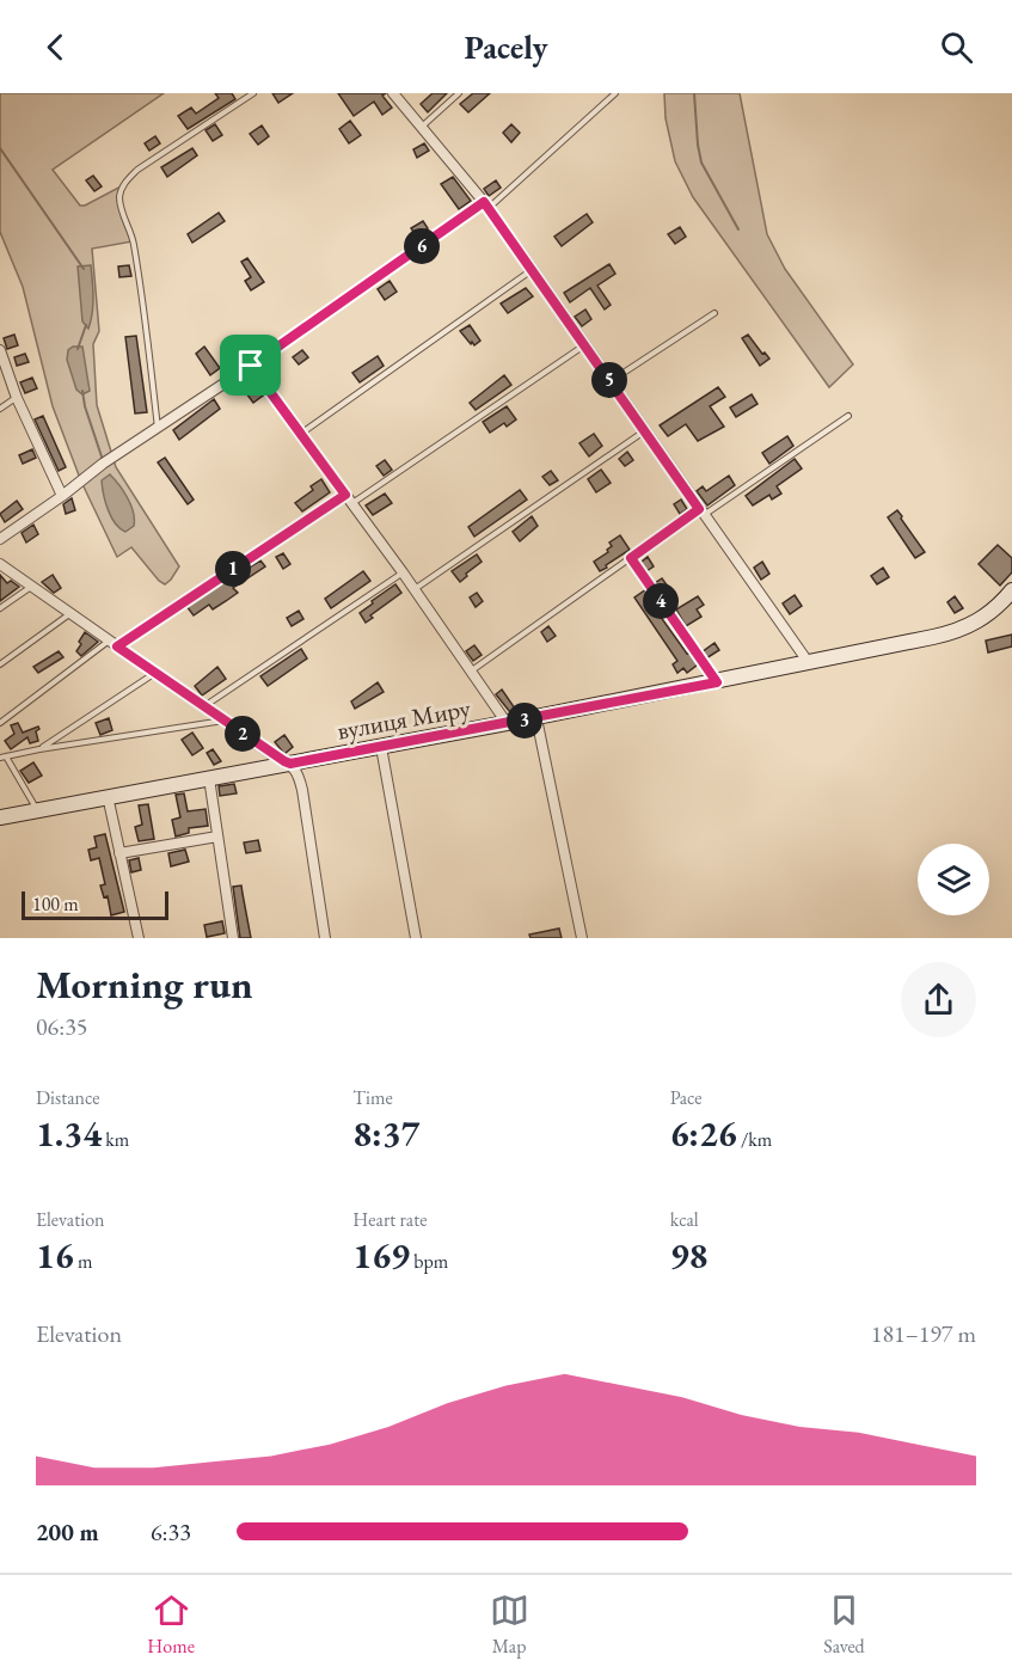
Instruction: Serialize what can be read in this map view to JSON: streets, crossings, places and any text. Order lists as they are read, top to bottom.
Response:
{
  "streets": {
    "street": ["вулиця Миру"]
  },
  "scale_bar": "100 m",
  "page": {
    "header": "Pacely",
    "pins": [
      "6",
      "5",
      "1",
      "4",
      "3",
      "2"
    ],
    "scale": "100 m",
    "heading": ["Morning run", "06:35"],
    "stats": [
      ["Distance", "1.34 km"],
      ["Time", "8:37"],
      ["Pace", "6:26 /km"],
      ["Elevation", "16 m"],
      ["Heart rate", "169 bpm"],
      ["kcal", "98"]
    ],
    "chart": ["Elevation", "181–197 m"],
    "list": [
      {
        "name": "200 m",
        "note": "6:33"
      }
    ],
    "tabs": ["Home", "Map", "Saved"]
  }
}
